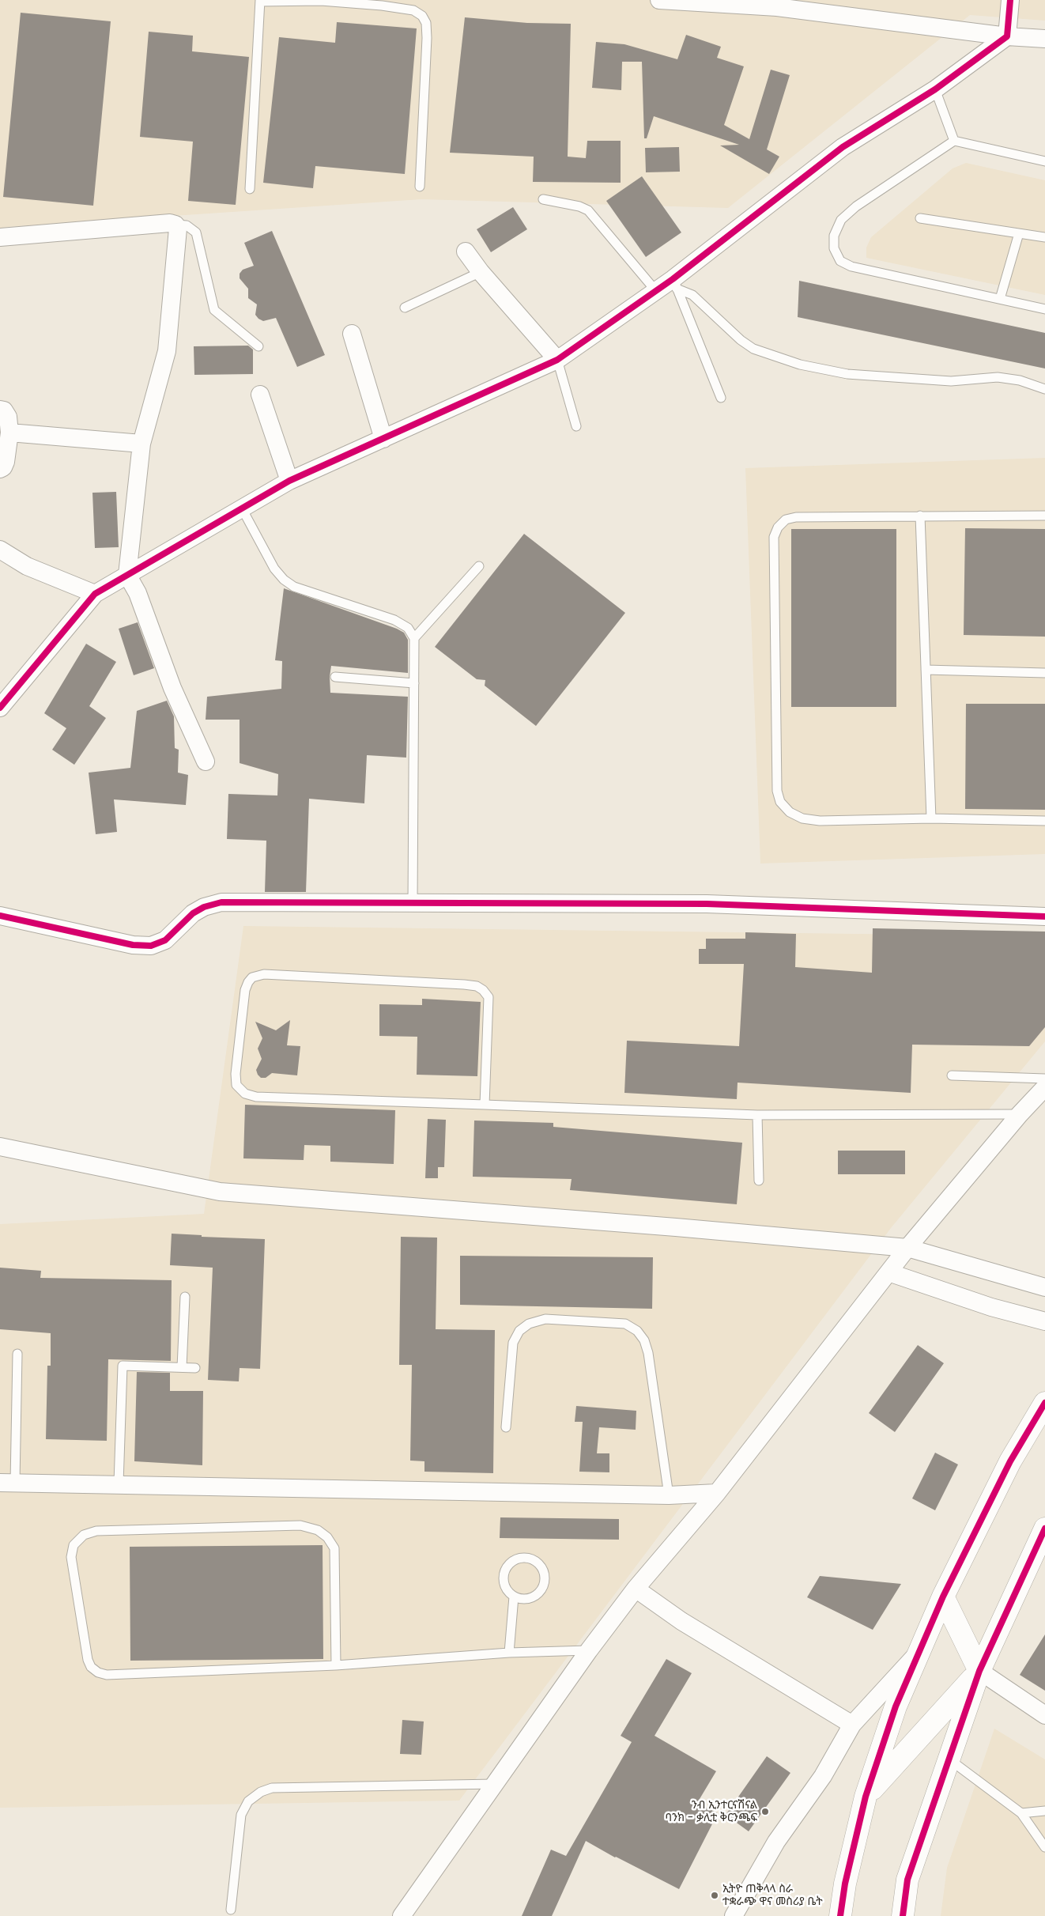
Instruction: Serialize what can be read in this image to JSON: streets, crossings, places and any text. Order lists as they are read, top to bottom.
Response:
{
  "places": ["ንብ ኢንተርናሽናል ባንክ - ቃሊቲ ቅርንጫፍ", "ኢትዮ ጠቅላላ ስራ ተቋራጭ ዋና መስሪያ ቤት"]
}
